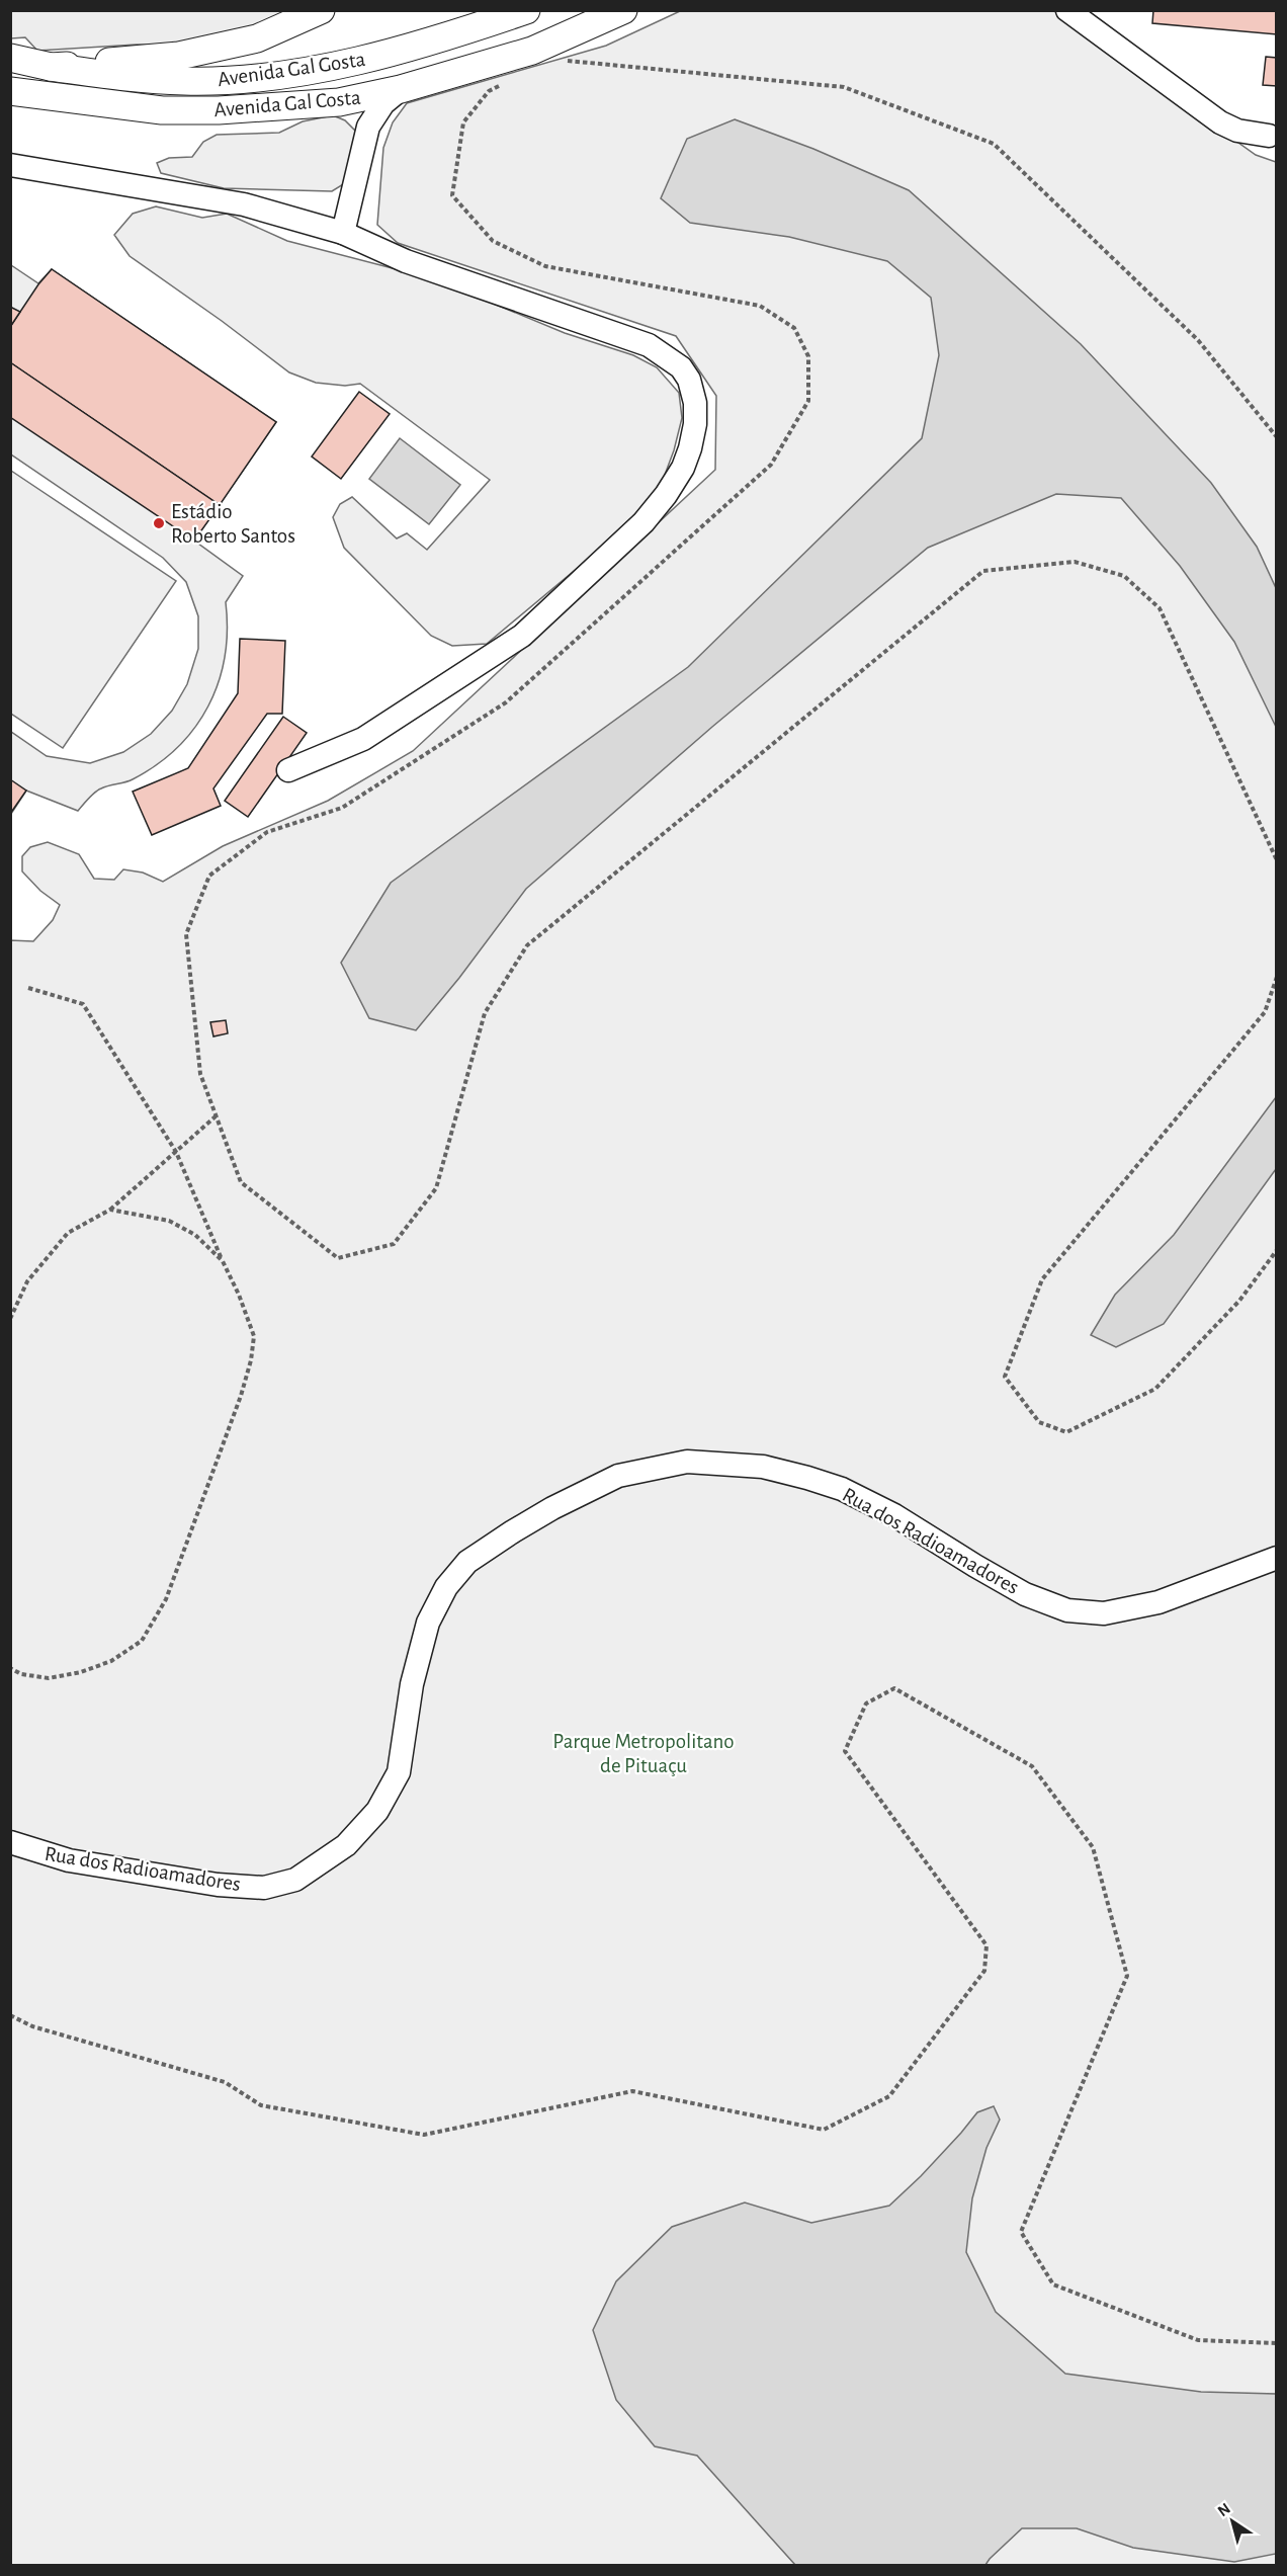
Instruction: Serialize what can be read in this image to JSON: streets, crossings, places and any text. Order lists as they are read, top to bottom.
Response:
{
  "streets": {
    "main road": ["Avenida Gal Gosta", "Avenida Gal Costa"],
    "lane": ["Rua dos Radioamadores"]
  },
  "parks": ["Parque Metropolitano de Pituaçu"],
  "places": ["Estádio Roberto Santos"],
  "north": "top left"
}
